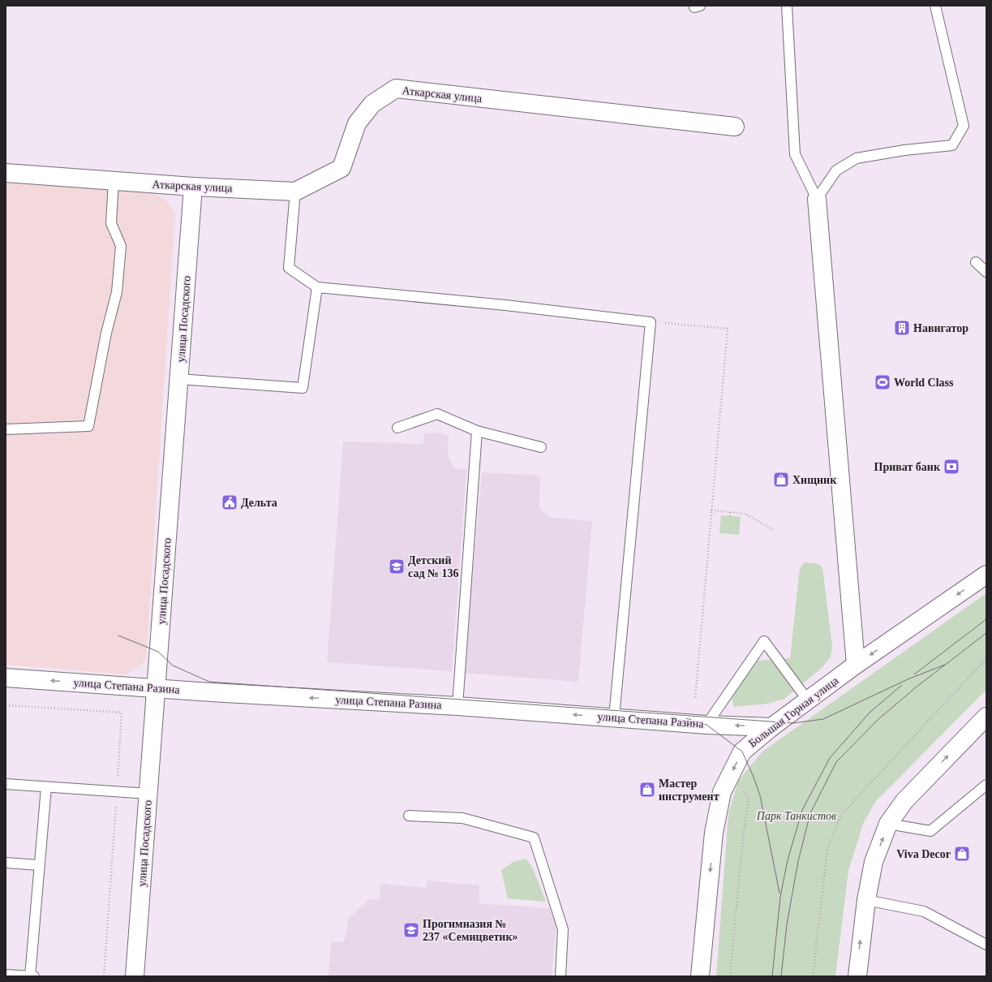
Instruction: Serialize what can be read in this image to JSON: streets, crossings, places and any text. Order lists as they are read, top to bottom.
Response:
{
  "streets": {
    "street": [
      "Аткарская улица",
      "улица Посадского",
      "улица Степана Разина",
      "Большая Горная улица"
    ]
  },
  "crossings": [
    ["Аткарская улица", "улица Посадского"],
    ["улица Посадского", "улица Степана Разина"],
    ["улица Степана Разина", "Большая Горная улица"]
  ],
  "one_way": ["улица Степана Разина"],
  "parks": ["Парк Танкистов"],
  "places": {
    "building": ["Навигатор"],
    "sports": ["World Class"],
    "bank": ["Приват банк"],
    "shop": ["Хищник", "Мастер инструмент", "Viva Decor"],
    "public building": ["Дельта"],
    "school or university": ["Детский сад № 136", "Прогимназия № 237 «Семицветик»"]
  }
}
